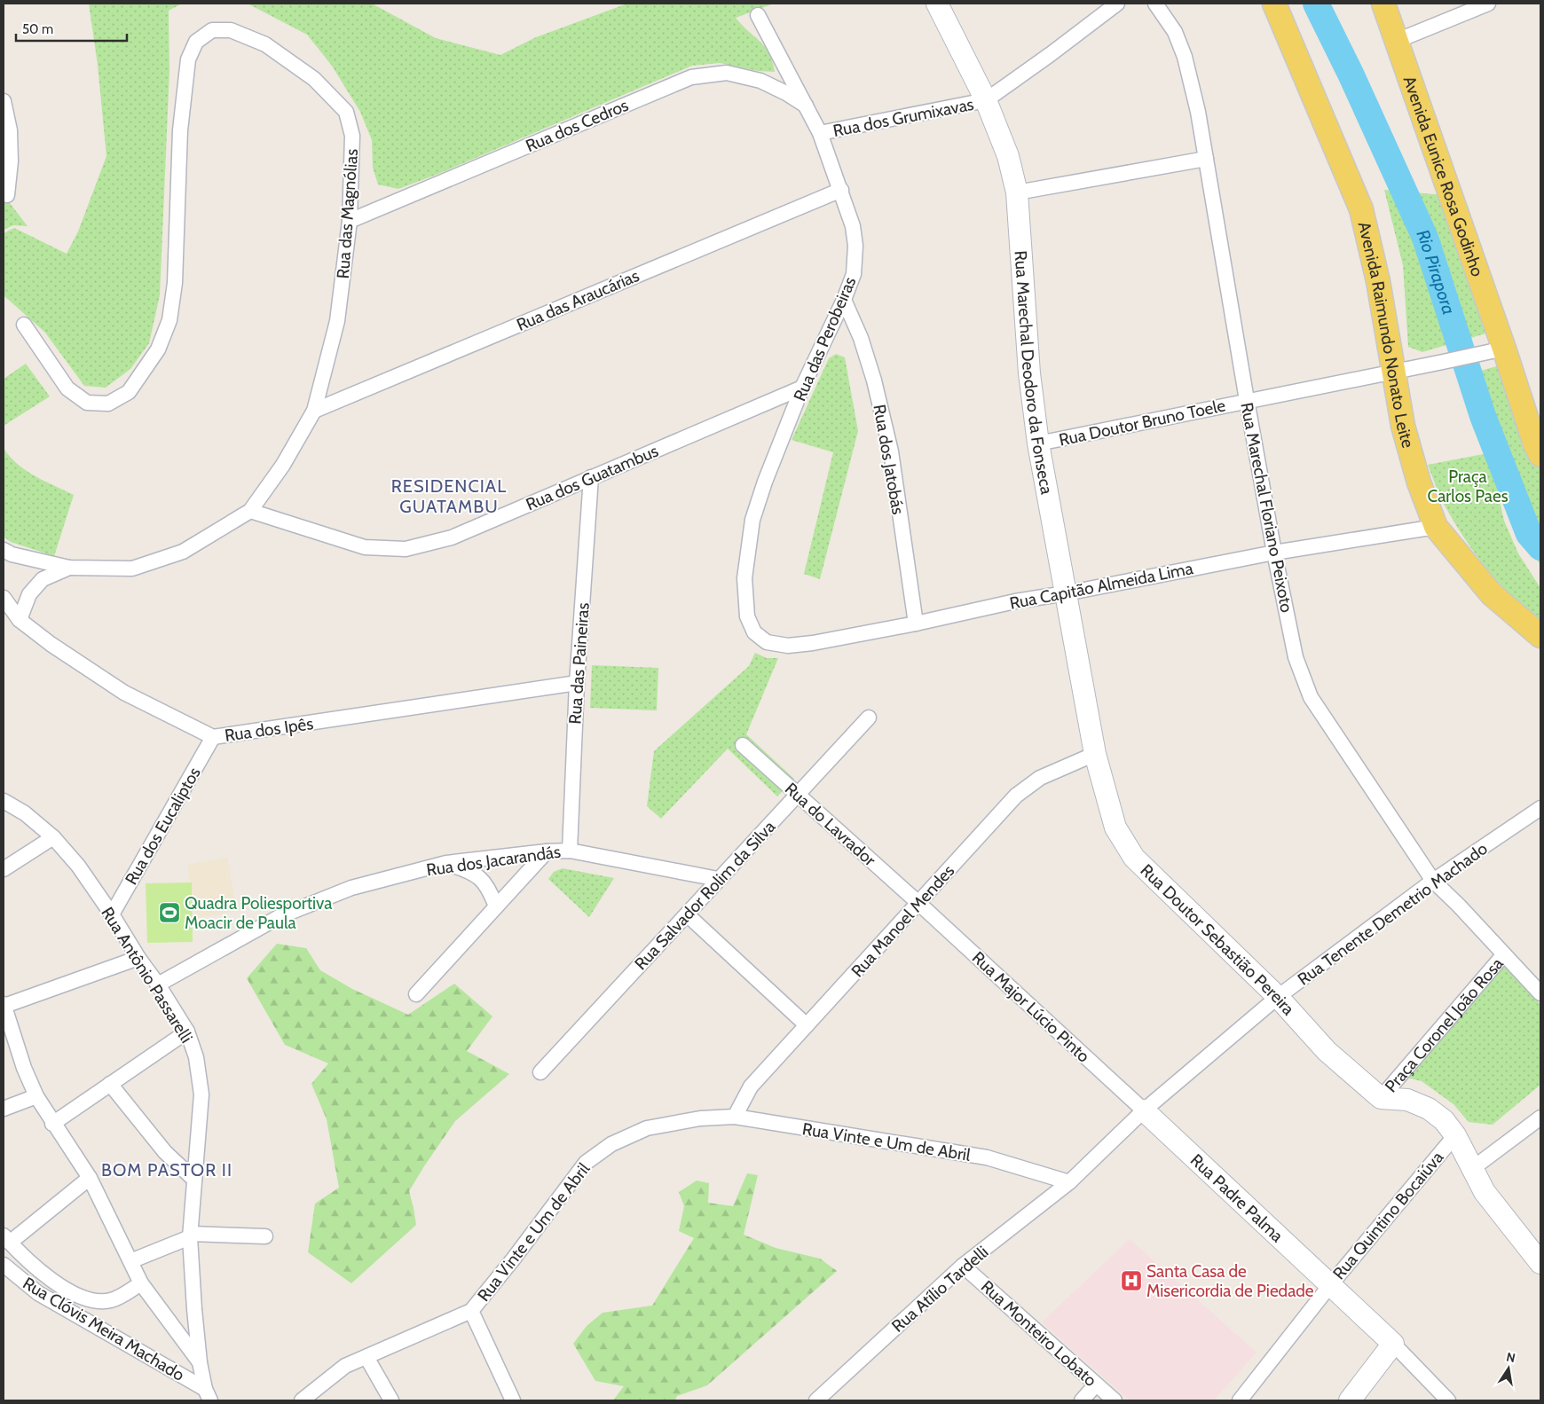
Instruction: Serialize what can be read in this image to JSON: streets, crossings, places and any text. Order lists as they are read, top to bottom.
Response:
{
  "streets": {
    "main road": ["Avenida Eunice Rosa Godinho", "Avenida Raimundo Nonato Leite"],
    "street": [
      "Rua dos Grumixavas",
      "Rua dos Cedros",
      "Rua das Magnólias",
      "Rua das Araucárias",
      "Rua das Perobeiras",
      "Rua Marechal Deodoro da Fonseca",
      "Rua Doutor Bruno Toele",
      "Rua dos Jatobás",
      "Rua dos Guatambus",
      "Rua Marechal Floriano Peixoto",
      "Rua Capitão Almeida Lima",
      "Rua das Paineiras",
      "Rua dos Ipês",
      "Rua do Lavrador",
      "Rua dos Eucaliptos",
      "Rua dos Jacarandás",
      "Rua Salvador Rolim da Silva",
      "Rua Tenente Demetrio Machado",
      "Rua Manoel Mendes",
      "Rua Doutor Sebastião Pereira",
      "Rua Antônio Passarelli",
      "Rua Major Lúcio Pinto",
      "Praça Coronel João Rosa",
      "Rua Vinte e Um de Abril",
      "Rua Padre Palma",
      "Rua Quintino Bocaiúva",
      "Rua Atílio Tardelli",
      "Rua Clóvis Meira Machado",
      "Rua Monteiro Lobato"
    ]
  },
  "crossings": [
    ["Rua dos Grumixavas", "Rua das Perobeiras"],
    ["Rua dos Grumixavas", "Rua Marechal Deodoro da Fonseca"],
    ["Rua dos Cedros", "Rua das Magnólias"],
    ["Rua dos Cedros", "Rua das Perobeiras"],
    ["Avenida Eunice Rosa Godinho", "Rua Doutor Bruno Toele"],
    ["Rua das Magnólias", "Rua das Araucárias"],
    ["Rua das Magnólias", "Rua dos Guatambus"],
    ["Rua das Araucárias", "Rua das Perobeiras"],
    ["Avenida Raimundo Nonato Leite", "Rua Doutor Bruno Toele"],
    ["Avenida Raimundo Nonato Leite", "Rua Capitão Almeida Lima"],
    ["Rua das Perobeiras", "Rua dos Jatobás"],
    ["Rua das Perobeiras", "Rua dos Guatambus"],
    ["Rua das Perobeiras", "Rua Capitão Almeida Lima"],
    ["Rua Marechal Deodoro da Fonseca", "Rua Doutor Bruno Toele"],
    ["Rua Marechal Deodoro da Fonseca", "Rua Capitão Almeida Lima"],
    ["Rua Marechal Deodoro da Fonseca", "Rua Manoel Mendes"],
    ["Rua Marechal Deodoro da Fonseca", "Rua Doutor Sebastião Pereira"],
    ["Rua Doutor Bruno Toele", "Rua Marechal Floriano Peixoto"],
    ["Rua dos Jatobás", "Rua Capitão Almeida Lima"],
    ["Rua dos Guatambus", "Rua das Paineiras"],
    ["Rua Marechal Floriano Peixoto", "Rua Capitão Almeida Lima"],
    ["Rua Marechal Floriano Peixoto", "Rua Tenente Demetrio Machado"],
    ["Rua Marechal Floriano Peixoto", "Praça Coronel João Rosa"],
    ["Rua das Paineiras", "Rua dos Ipês"],
    ["Rua das Paineiras", "Rua dos Jacarandás"],
    ["Rua dos Ipês", "Rua dos Eucaliptos"],
    ["Rua do Lavrador", "Rua Salvador Rolim da Silva"],
    ["Rua do Lavrador", "Rua Manoel Mendes"],
    ["Rua do Lavrador", "Rua Major Lúcio Pinto"],
    ["Rua dos Eucaliptos", "Rua Antônio Passarelli"],
    ["Rua dos Jacarandás", "Rua Salvador Rolim da Silva"],
    ["Rua dos Jacarandás", "Rua Antônio Passarelli"],
    ["Rua Tenente Demetrio Machado", "Rua Doutor Sebastião Pereira"],
    ["Rua Tenente Demetrio Machado", "Rua Major Lúcio Pinto"],
    ["Rua Tenente Demetrio Machado", "Rua Vinte e Um de Abril"],
    ["Rua Tenente Demetrio Machado", "Rua Padre Palma"],
    ["Rua Tenente Demetrio Machado", "Rua Atílio Tardelli"],
    ["Rua Manoel Mendes", "Rua Doutor Sebastião Pereira"],
    ["Rua Manoel Mendes", "Rua Major Lúcio Pinto"],
    ["Rua Manoel Mendes", "Rua Vinte e Um de Abril"],
    ["Rua Doutor Sebastião Pereira", "Praça Coronel João Rosa"],
    ["Rua Antônio Passarelli", "Rua Clóvis Meira Machado"],
    ["Rua Major Lúcio Pinto", "Rua Padre Palma"],
    ["Praça Coronel João Rosa", "Rua Quintino Bocaiúva"],
    ["Rua Vinte e Um de Abril", "Rua Atílio Tardelli"],
    ["Rua Padre Palma", "Rua Quintino Bocaiúva"],
    ["Rua Atílio Tardelli", "Rua Monteiro Lobato"]
  ],
  "districts": ["RESIDENCIAL GUATAMBU", "BOM PASTOR II"],
  "water": ["Rio Pirapora"],
  "parks": ["Praça Carlos Paes"],
  "places": {
    "sports": ["Quadra Poliesportiva Moacir de Paula"],
    "hospital": ["Santa Casa de Misericordia de Piedade"]
  },
  "scale_bar": "50 m",
  "north": "top"
}
